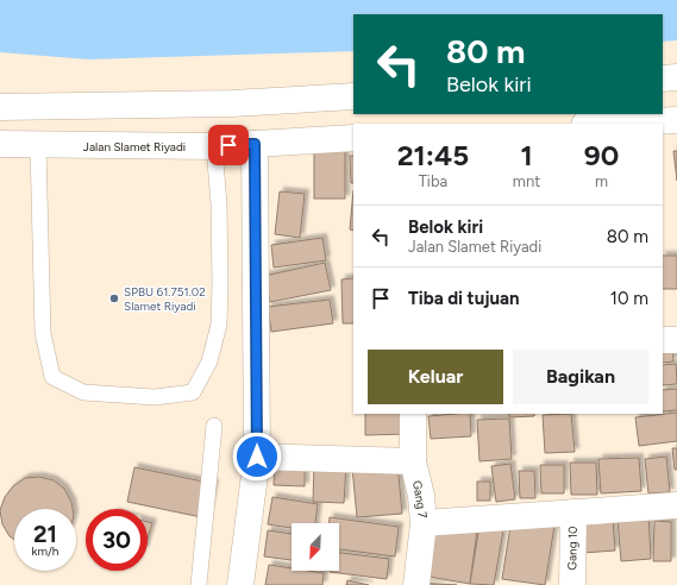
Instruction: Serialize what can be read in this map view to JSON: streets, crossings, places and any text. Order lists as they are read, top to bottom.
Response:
{
  "streets": {
    "main road": ["Jalan Slamet Riyadi", "Gang 7", "Gang 10"]
  },
  "places": ["SPBU 61.751.02 Slamet Riyadi"],
  "north": "bottom left",
  "page": {
    "turn": ["80 m", "Belok kiri"],
    "eta": [
      "21:45",
      "Tiba",
      "1",
      "mnt",
      "90",
      "m"
    ],
    "list": [
      {
        "name": "Belok kiri",
        "note": "Jalan Slamet Riyadi",
        "value": "80 m"
      },
      {
        "name": "Tiba di tujuan",
        "value": "10 m"
      }
    ],
    "buttons": ["Keluar", "Bagikan"],
    "speed": "21 km/h",
    "limit": "30"
  }
}
